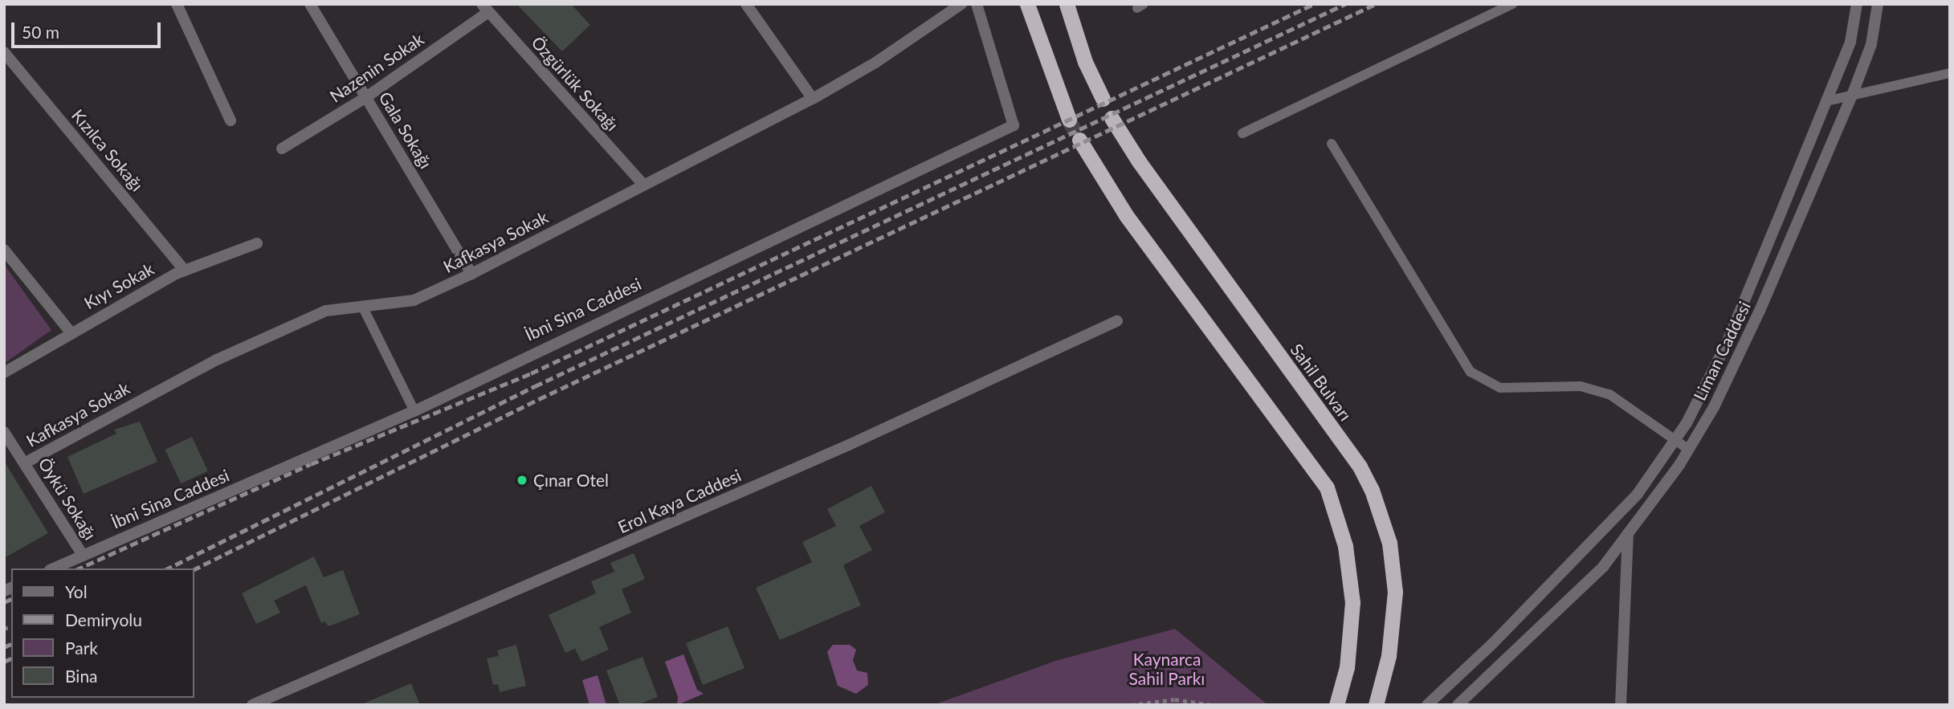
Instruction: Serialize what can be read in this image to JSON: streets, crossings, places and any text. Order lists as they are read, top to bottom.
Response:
{
  "streets": {
    "highway": ["Sahil Bulvarı"],
    "street": [
      "Nazenin Sokak",
      "Özgürlük Sokağı",
      "Gala Sokağı",
      "Kızılca Sokağı",
      "Kafkasya Sokak",
      "Kıyı Sokak",
      "İbni Sina Caddesi",
      "Liman Caddesi",
      "Öykü Sokağı",
      "Erol Kaya Caddesi"
    ]
  },
  "crossings": [
    ["Nazenin Sokak", "Özgürlük Sokağı"],
    ["Nazenin Sokak", "Gala Sokağı"],
    ["Özgürlük Sokağı", "Kafkasya Sokak"],
    ["Gala Sokağı", "Kafkasya Sokak"],
    ["Kızılca Sokağı", "Kıyı Sokak"],
    ["Kafkasya Sokak", "Öykü Sokağı"],
    ["İbni Sina Caddesi", "Öykü Sokağı"]
  ],
  "parks": ["Kaynarca Sahil Parkı"],
  "places": ["Çınar Otel"],
  "legend": [
    "Yol",
    "Demiryolu",
    "Park",
    "Bina"
  ],
  "scale_bar": "50 m"
}
